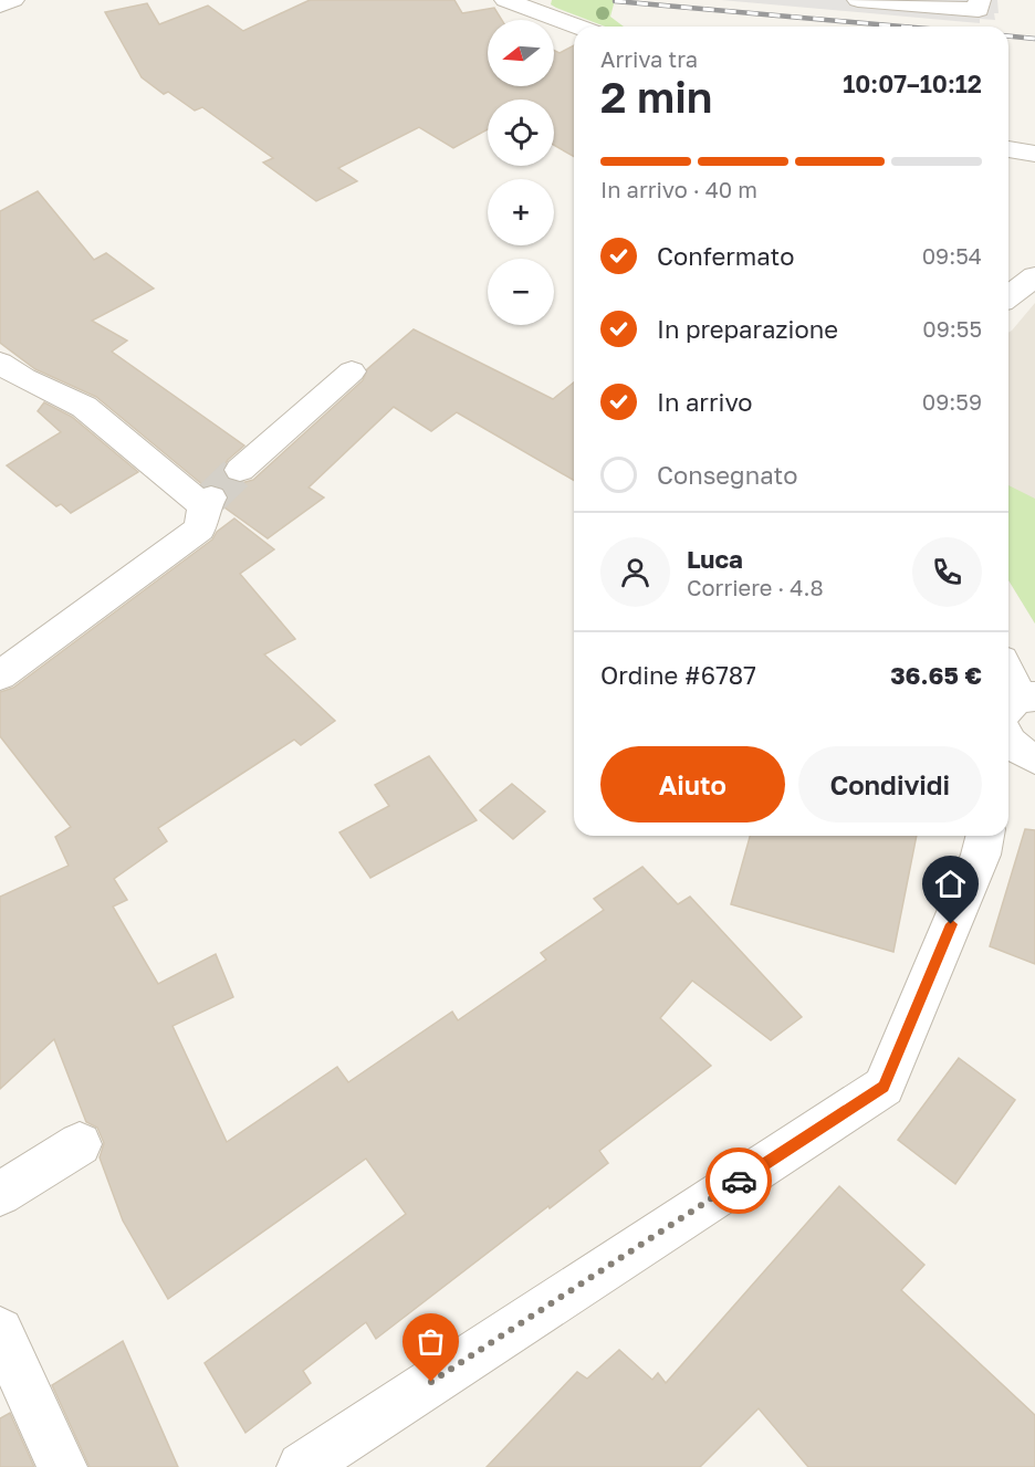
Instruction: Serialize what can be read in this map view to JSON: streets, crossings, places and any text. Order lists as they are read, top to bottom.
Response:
{
  "north": "left",
  "page": {
    "map_buttons": ["+", "−"],
    "heading": ["2 min", "Arriva tra", "10:07–10:12"],
    "panel": [
      "Luca",
      "Corriere · 4.8",
      "Ordine #6787",
      "36.65 €"
    ],
    "bar": "In arrivo · 40 m",
    "list": [
      ["Confermato", "09:54"],
      ["In preparazione", "09:55"],
      ["In arrivo", "09:59"],
      "Consegnato"
    ],
    "buttons": ["Aiuto", "Condividi"]
  }
}
